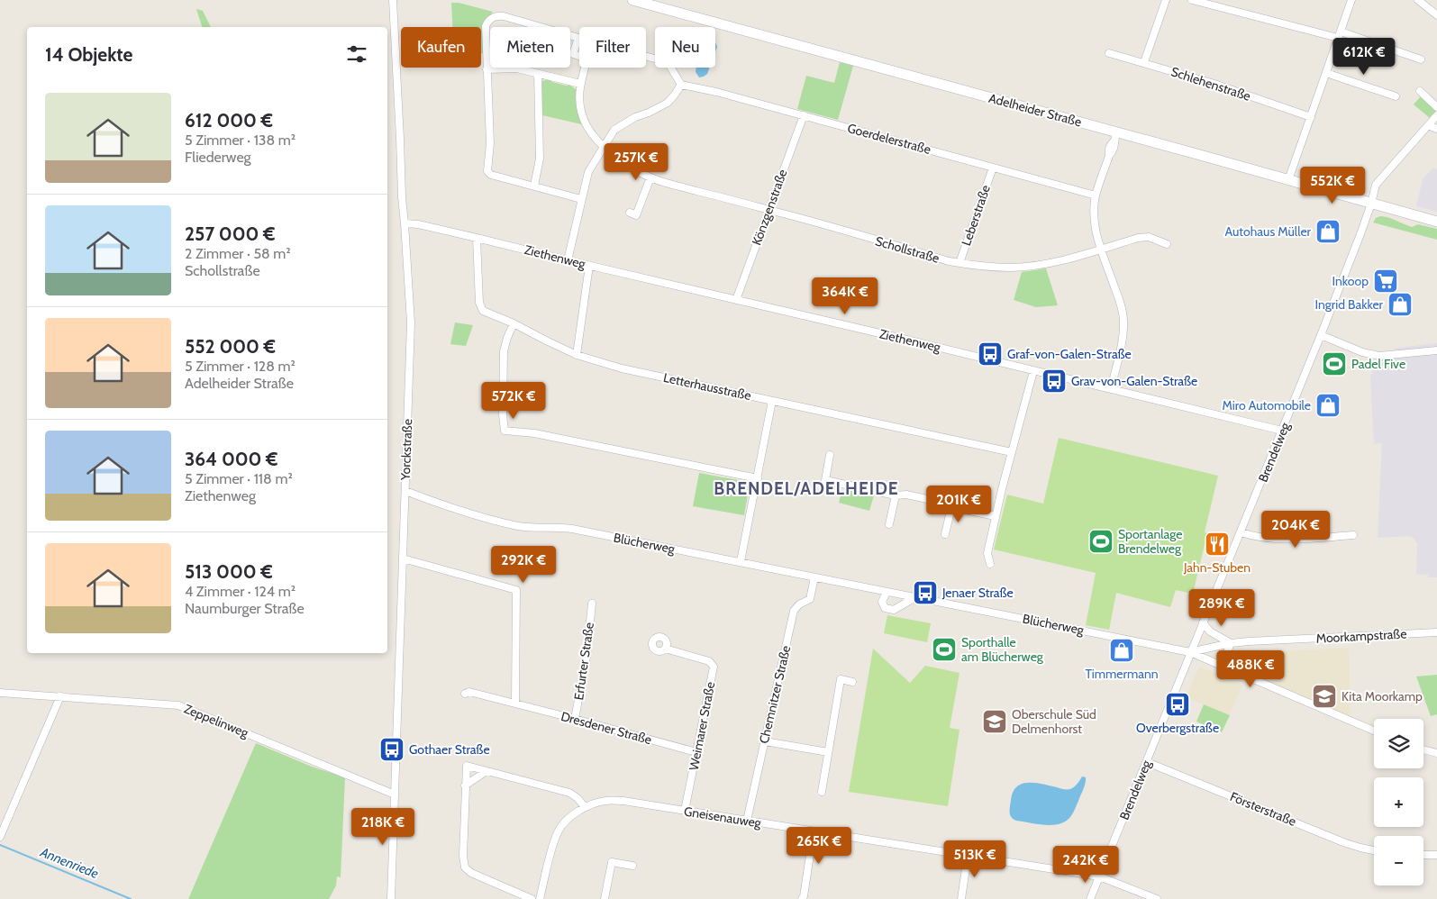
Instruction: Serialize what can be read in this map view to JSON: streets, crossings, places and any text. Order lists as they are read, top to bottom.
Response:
{
  "streets": {
    "main road": ["Adelheider Straße"],
    "street": [
      "Schlehenstraße",
      "Goerdelerstraße",
      "Könzgenstraße",
      "Leberstraße",
      "Schollstraße",
      "Ziethenweg",
      "Letterhausstraße",
      "Yorckstraße",
      "Brendelweg",
      "Blücherweg",
      "Moorkampstraße",
      "Erfurter Straße",
      "Chemnitzer Straße",
      "Zeppelinweg",
      "Weimarer Straße",
      "Dresdener Straße",
      "Försterstraße",
      "Gneisenauweg"
    ]
  },
  "crossings": [
    ["Adelheider Straße", "Brendelweg"],
    ["Goerdelerstraße", "Könzgenstraße"],
    ["Goerdelerstraße", "Leberstraße"],
    ["Könzgenstraße", "Schollstraße"],
    ["Könzgenstraße", "Ziethenweg"],
    ["Leberstraße", "Schollstraße"],
    ["Ziethenweg", "Letterhausstraße"],
    ["Ziethenweg", "Yorckstraße"],
    ["Ziethenweg", "Brendelweg"],
    ["Yorckstraße", "Blücherweg"],
    ["Yorckstraße", "Zeppelinweg"],
    ["Brendelweg", "Blücherweg"],
    ["Brendelweg", "Moorkampstraße"],
    ["Brendelweg", "Försterstraße"],
    ["Brendelweg", "Gneisenauweg"],
    ["Blücherweg", "Moorkampstraße"],
    ["Blücherweg", "Chemnitzer Straße"],
    ["Erfurter Straße", "Dresdener Straße"],
    ["Chemnitzer Straße", "Gneisenauweg"],
    ["Weimarer Straße", "Dresdener Straße"],
    ["Weimarer Straße", "Gneisenauweg"]
  ],
  "districts": ["BRENDEL/ADELHEIDE"],
  "water": ["Annenriede"],
  "places": {
    "shop": [
      "Autohaus Müller",
      "Ingrid Bakker",
      "Miro Automobile",
      "Timmermann"
    ],
    "supermarket": ["Inkoop"],
    "bus stop": [
      "Graf-von-Galen-Straße",
      "Grav-von-Galen-Straße",
      "Jenaer Straße",
      "Overbergstraße",
      "Gothaer Straße"
    ],
    "sports": ["Padel Five", "Sportanlage Brendelweg", "Sporthalle am Blücherweg"],
    "restaurant": ["Jahn-Stuben"],
    "school or university": ["Kita Moorkamp", "Oberschule Süd Delmenhorst"]
  },
  "page": {
    "chip": [
      "Kaufen",
      "Mieten",
      "Filter",
      "Neu"
    ],
    "heading": "14 Objekte",
    "price": [
      "612K €",
      "257K €",
      "552K €",
      "364K €",
      "572K €",
      "201K €",
      "204K €",
      "292K €",
      "289K €",
      "488K €",
      "218K €",
      "265K €",
      "513K €",
      "242K €"
    ],
    "list": [
      {
        "name": "612 000 €",
        "note": "5 Zimmer · 138 m² · Fliederweg"
      },
      {
        "name": "257 000 €",
        "note": "2 Zimmer · 58 m² · Schollstraße"
      },
      {
        "name": "552 000 €",
        "note": "5 Zimmer · 128 m² · Adelheider Straße"
      },
      {
        "name": "364 000 €",
        "note": "5 Zimmer · 118 m² · Ziethenweg"
      },
      {
        "name": "513 000 €",
        "note": "4 Zimmer · 124 m² · Naumburger Straße"
      }
    ],
    "map_buttons": ["+", "−"]
  }
}
